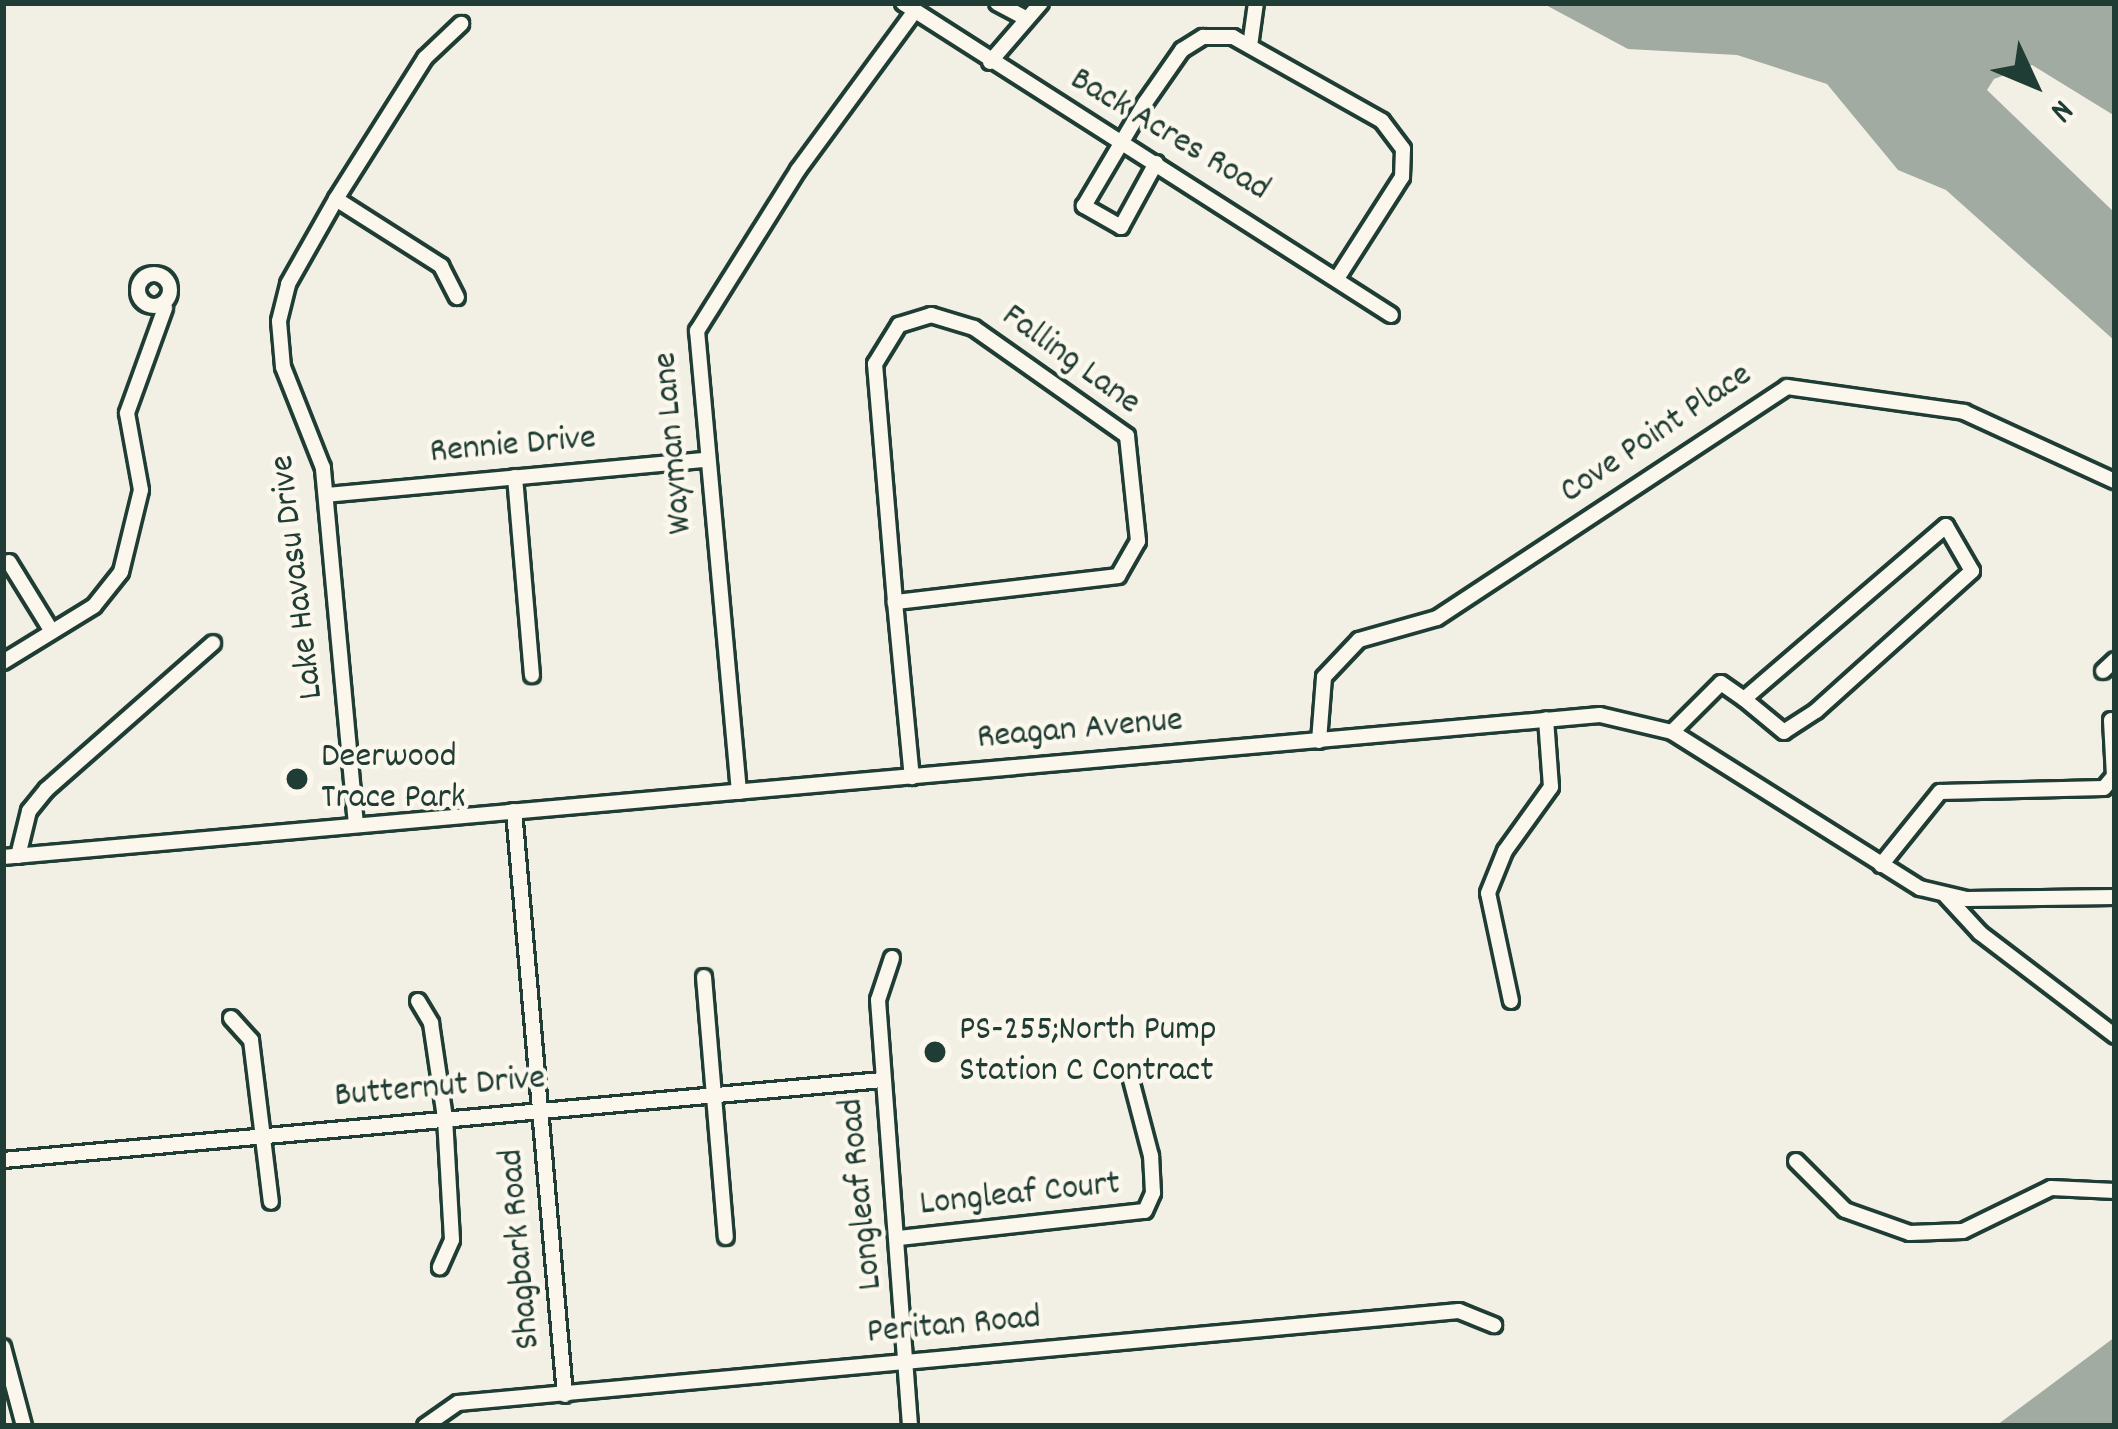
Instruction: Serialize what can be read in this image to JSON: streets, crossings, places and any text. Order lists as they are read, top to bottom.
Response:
{
  "streets": {
    "street": [
      "Back Acres Road",
      "Falling Lane",
      "Cove Point Place",
      "Wayman Lane",
      "Rennie Drive",
      "Lake Havasu Drive",
      "Reagan Avenue",
      "Butternut Drive",
      "Longleaf Road",
      "Longleaf Court",
      "Shagbark Road",
      "Peritan Road"
    ]
  },
  "crossings": [
    ["Back Acres Road", "Wayman Lane"],
    ["Falling Lane", "Reagan Avenue"],
    ["Cove Point Place", "Reagan Avenue"],
    ["Wayman Lane", "Rennie Drive"],
    ["Wayman Lane", "Reagan Avenue"],
    ["Rennie Drive", "Lake Havasu Drive"],
    ["Lake Havasu Drive", "Reagan Avenue"],
    ["Reagan Avenue", "Shagbark Road"],
    ["Butternut Drive", "Longleaf Road"],
    ["Butternut Drive", "Shagbark Road"],
    ["Longleaf Road", "Longleaf Court"],
    ["Longleaf Road", "Peritan Road"],
    ["Shagbark Road", "Peritan Road"]
  ],
  "places": ["Deerwood Trace Park", "PS-255;North Pump Station C Contract"],
  "north": "bottom right"
}
